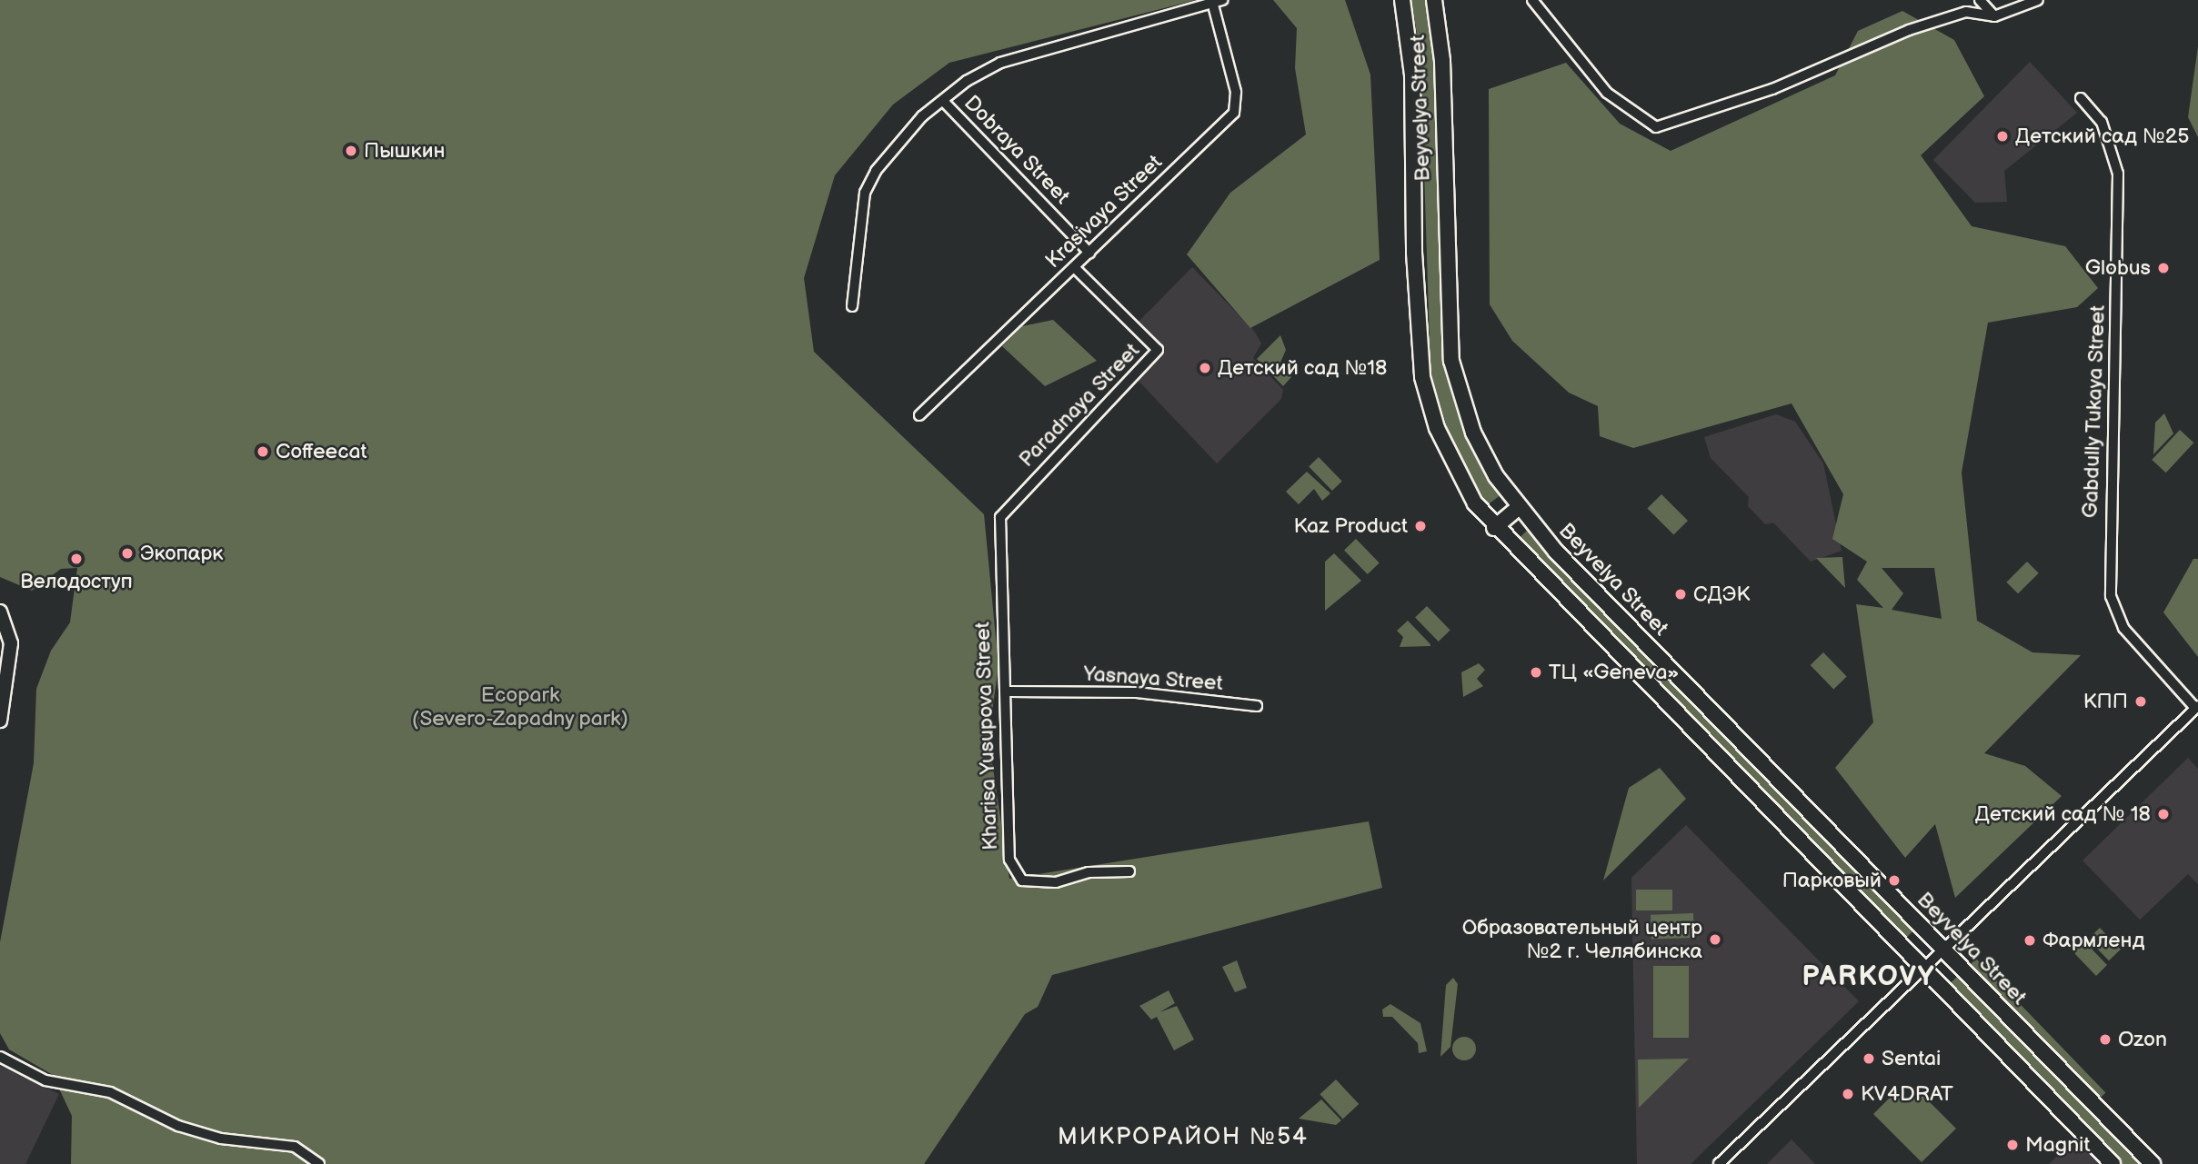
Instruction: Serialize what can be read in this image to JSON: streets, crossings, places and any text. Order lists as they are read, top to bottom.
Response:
{
  "streets": {
    "main road": ["Beyvelya Street"],
    "street": [
      "Dobraya Street",
      "Krasivaya Street",
      "Paradnaya Street",
      "Gabdully Tukaya Street",
      "Yasnaya Street",
      "Kharisa Yusupova Street"
    ]
  },
  "crossings": [
    ["Dobraya Street", "Krasivaya Street"],
    ["Krasivaya Street", "Paradnaya Street"],
    ["Paradnaya Street", "Kharisa Yusupova Street"],
    ["Yasnaya Street", "Kharisa Yusupova Street"]
  ],
  "districts": ["PARKOVY", "МИКРОРАЙОН №54"],
  "parks": ["Ecopark (Severo-Zapadny park)"],
  "places": [
    "Детский сад №25",
    "Пышкин",
    "Globus",
    "Детский сaд №18",
    "Coffeecat",
    "Kaz Product",
    "Экопарк",
    "Велодоступ",
    "СДЭК",
    "ТЦ «Geneva»",
    "КПП",
    "Детский сад № 18",
    "Парковый",
    "Образовательный центр №2 г. Челябинска",
    "Фармленд",
    "Ozon",
    "Sentai",
    "KV4DRAT",
    "Magnit"
  ]
}
